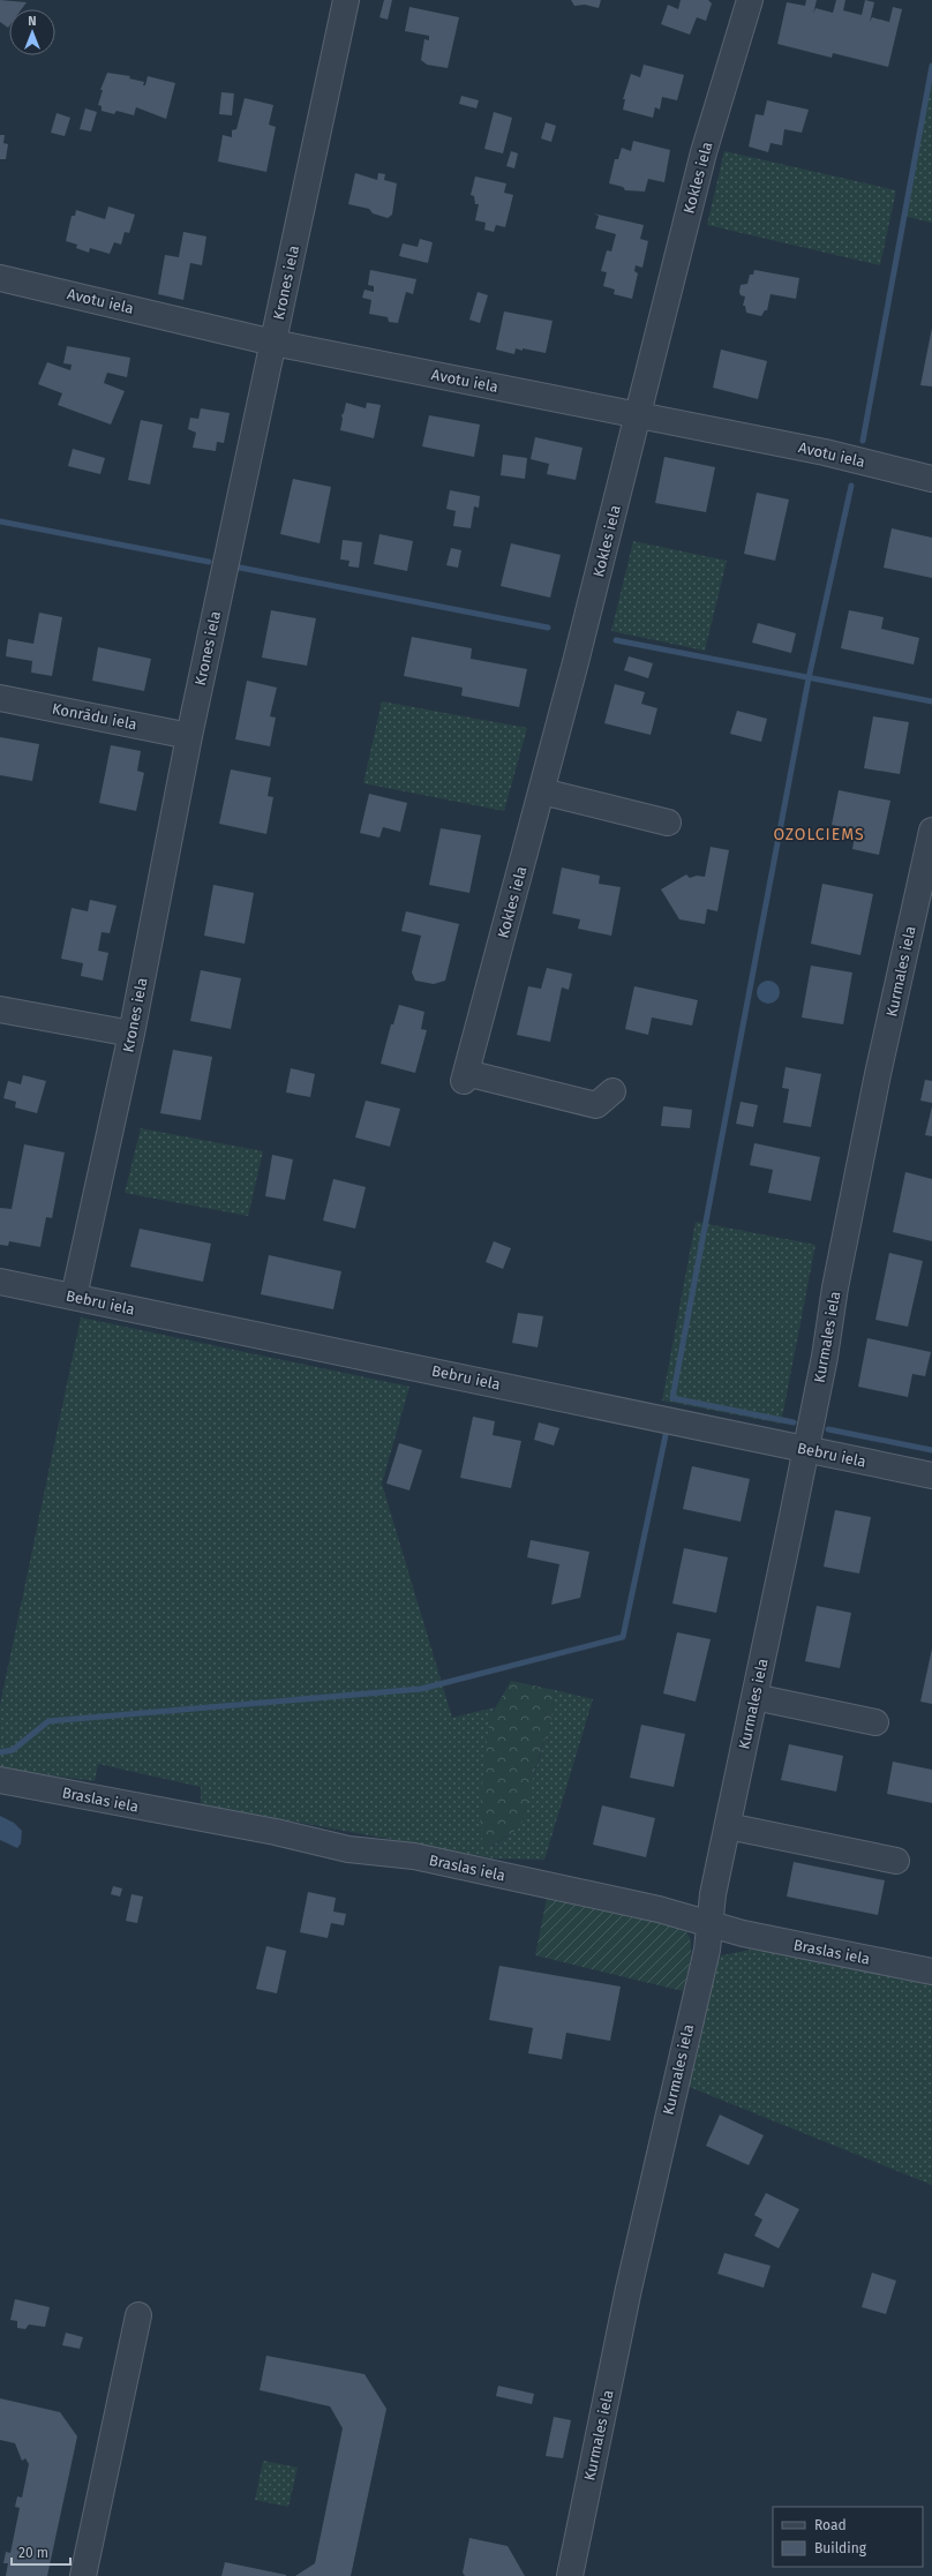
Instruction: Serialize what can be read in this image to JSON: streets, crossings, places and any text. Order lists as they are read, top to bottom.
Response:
{
  "streets": {
    "street": [
      "Kokles iela",
      "Krones iela",
      "Avotu iela",
      "Konrādu iela",
      "Kurmales iela",
      "Bebru iela",
      "Braslas iela"
    ]
  },
  "crossings": [
    ["Kokles iela", "Avotu iela"],
    ["Krones iela", "Avotu iela"],
    ["Krones iela", "Konrādu iela"],
    ["Krones iela", "Bebru iela"],
    ["Kurmales iela", "Bebru iela"],
    ["Kurmales iela", "Braslas iela"]
  ],
  "districts": ["OZOLCIEMS"],
  "legend": ["Road", "Building"],
  "scale_bar": "20 m",
  "north": "top"
}
